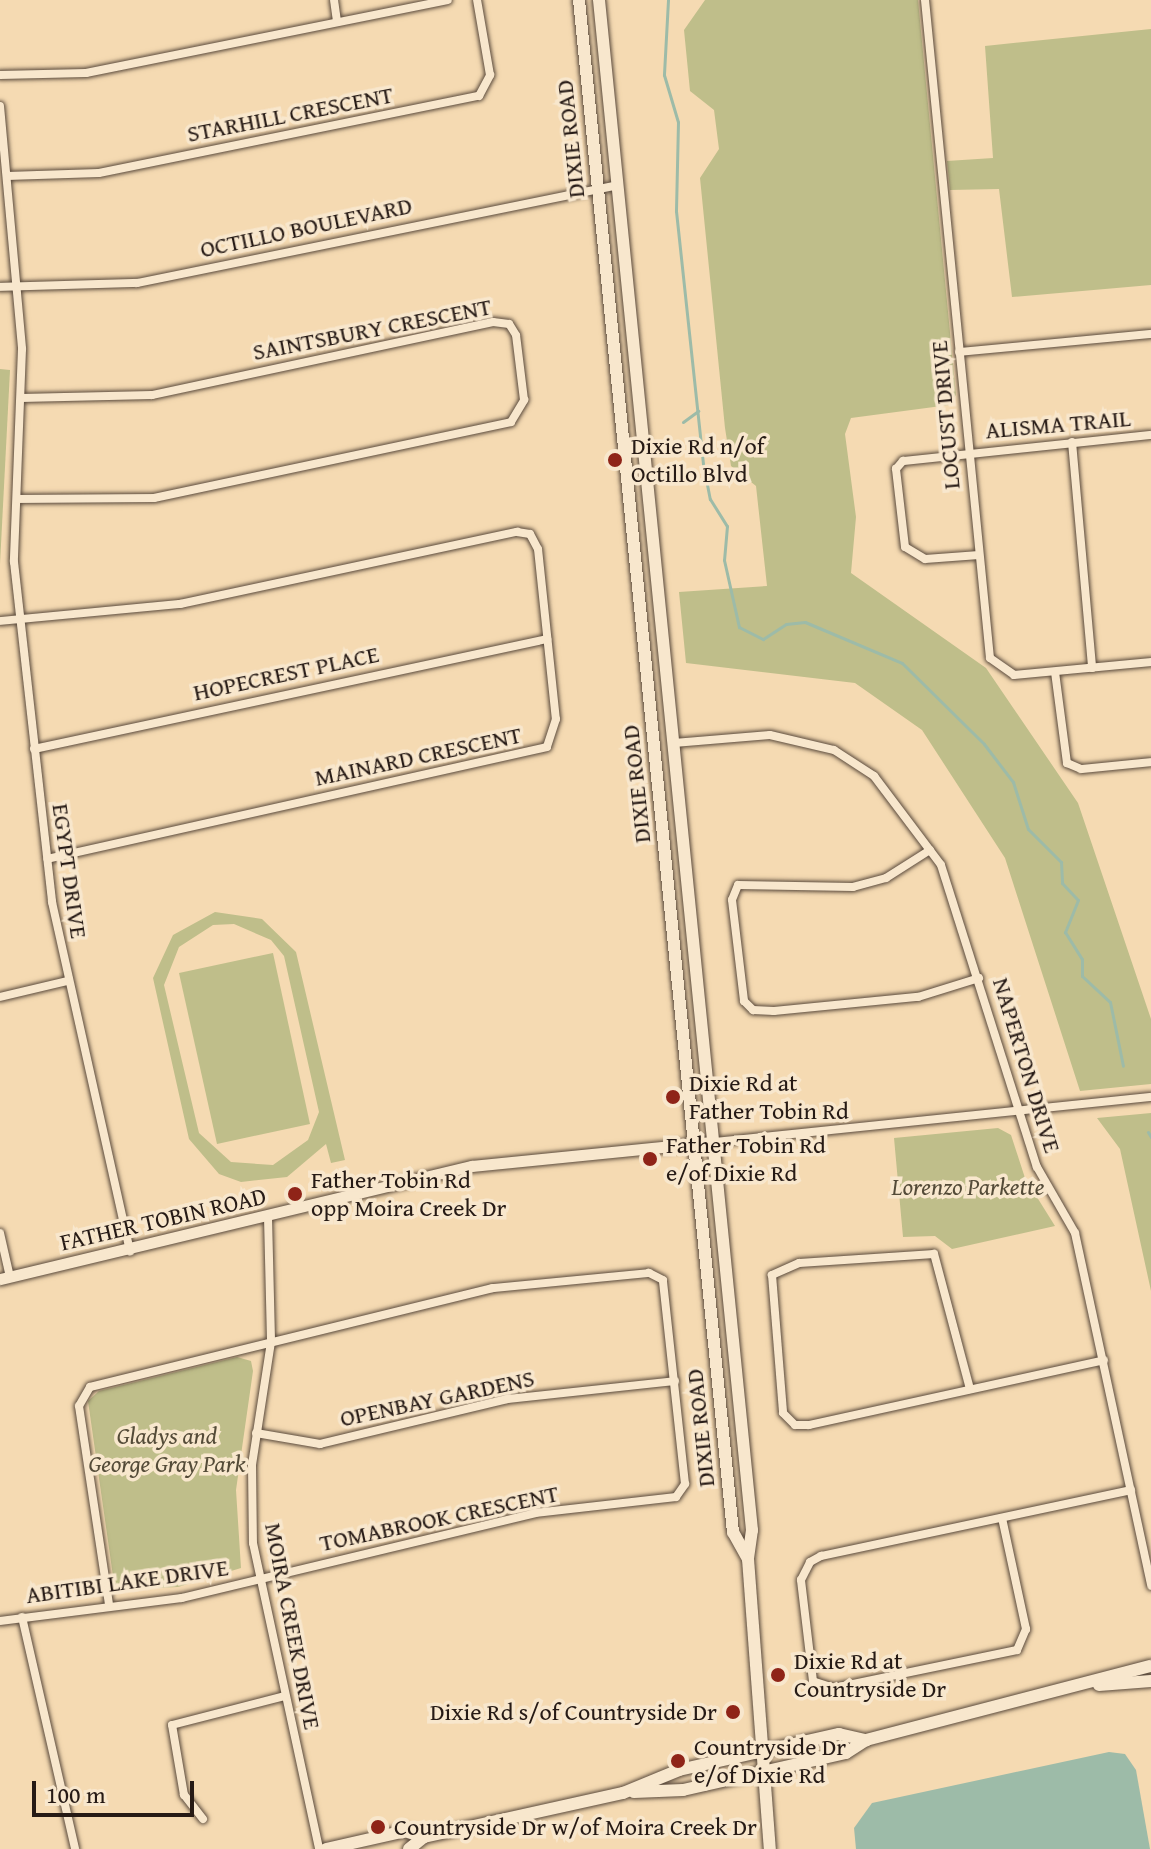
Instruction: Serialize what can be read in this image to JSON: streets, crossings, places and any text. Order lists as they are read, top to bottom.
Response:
{
  "streets": {
    "main road": ["DIXIE ROAD"],
    "street": [
      "STARHILL CRESCENT",
      "OCTILLO BOULEVARD",
      "SAINTSBURY CRESCENT",
      "LOCUST DRIVE",
      "ALISMA TRAIL",
      "HOPECREST PLACE",
      "MAINARD CRESCENT",
      "EGYPT DRIVE",
      "NAPERTON DRIVE",
      "FATHER TOBIN ROAD",
      "OPENBAY GARDENS",
      "TOMABROOK CRESCENT",
      "ABITIBI LAKE DRIVE",
      "MOIRA CREEK DRIVE"
    ]
  },
  "crossings": [
    ["STARHILL CRESCENT", "EGYPT DRIVE"],
    ["DIXIE ROAD", "OCTILLO BOULEVARD"],
    ["DIXIE ROAD", "NAPERTON DRIVE"],
    ["DIXIE ROAD", "FATHER TOBIN ROAD"],
    ["OCTILLO BOULEVARD", "EGYPT DRIVE"],
    ["SAINTSBURY CRESCENT", "EGYPT DRIVE"],
    ["LOCUST DRIVE", "ALISMA TRAIL"],
    ["HOPECREST PLACE", "MAINARD CRESCENT"],
    ["HOPECREST PLACE", "EGYPT DRIVE"],
    ["MAINARD CRESCENT", "EGYPT DRIVE"],
    ["EGYPT DRIVE", "FATHER TOBIN ROAD"],
    ["FATHER TOBIN ROAD", "MOIRA CREEK DRIVE"],
    ["OPENBAY GARDENS", "TOMABROOK CRESCENT"],
    ["OPENBAY GARDENS", "MOIRA CREEK DRIVE"],
    ["TOMABROOK CRESCENT", "ABITIBI LAKE DRIVE"],
    ["TOMABROOK CRESCENT", "MOIRA CREEK DRIVE"],
    ["ABITIBI LAKE DRIVE", "MOIRA CREEK DRIVE"]
  ],
  "parks": ["Lorenzo Parkette", "Gladys and George Gray Park"],
  "places": [
    "Dixie Rd n/of Octillo Blvd",
    "Dixie Rd at Father Tobin Rd",
    "Father Tobin Rd e/of Dixie Rd",
    "Father Tobin Rd opp Moira Creek Dr",
    "Dixie Rd at Countryside Dr",
    "Dixie Rd s/of Countryside Dr",
    "Countryside Dr e/of Dixie Rd",
    "Countryside Dr w/of Moira Creek Dr"
  ],
  "scale_bar": "100 m"
}
